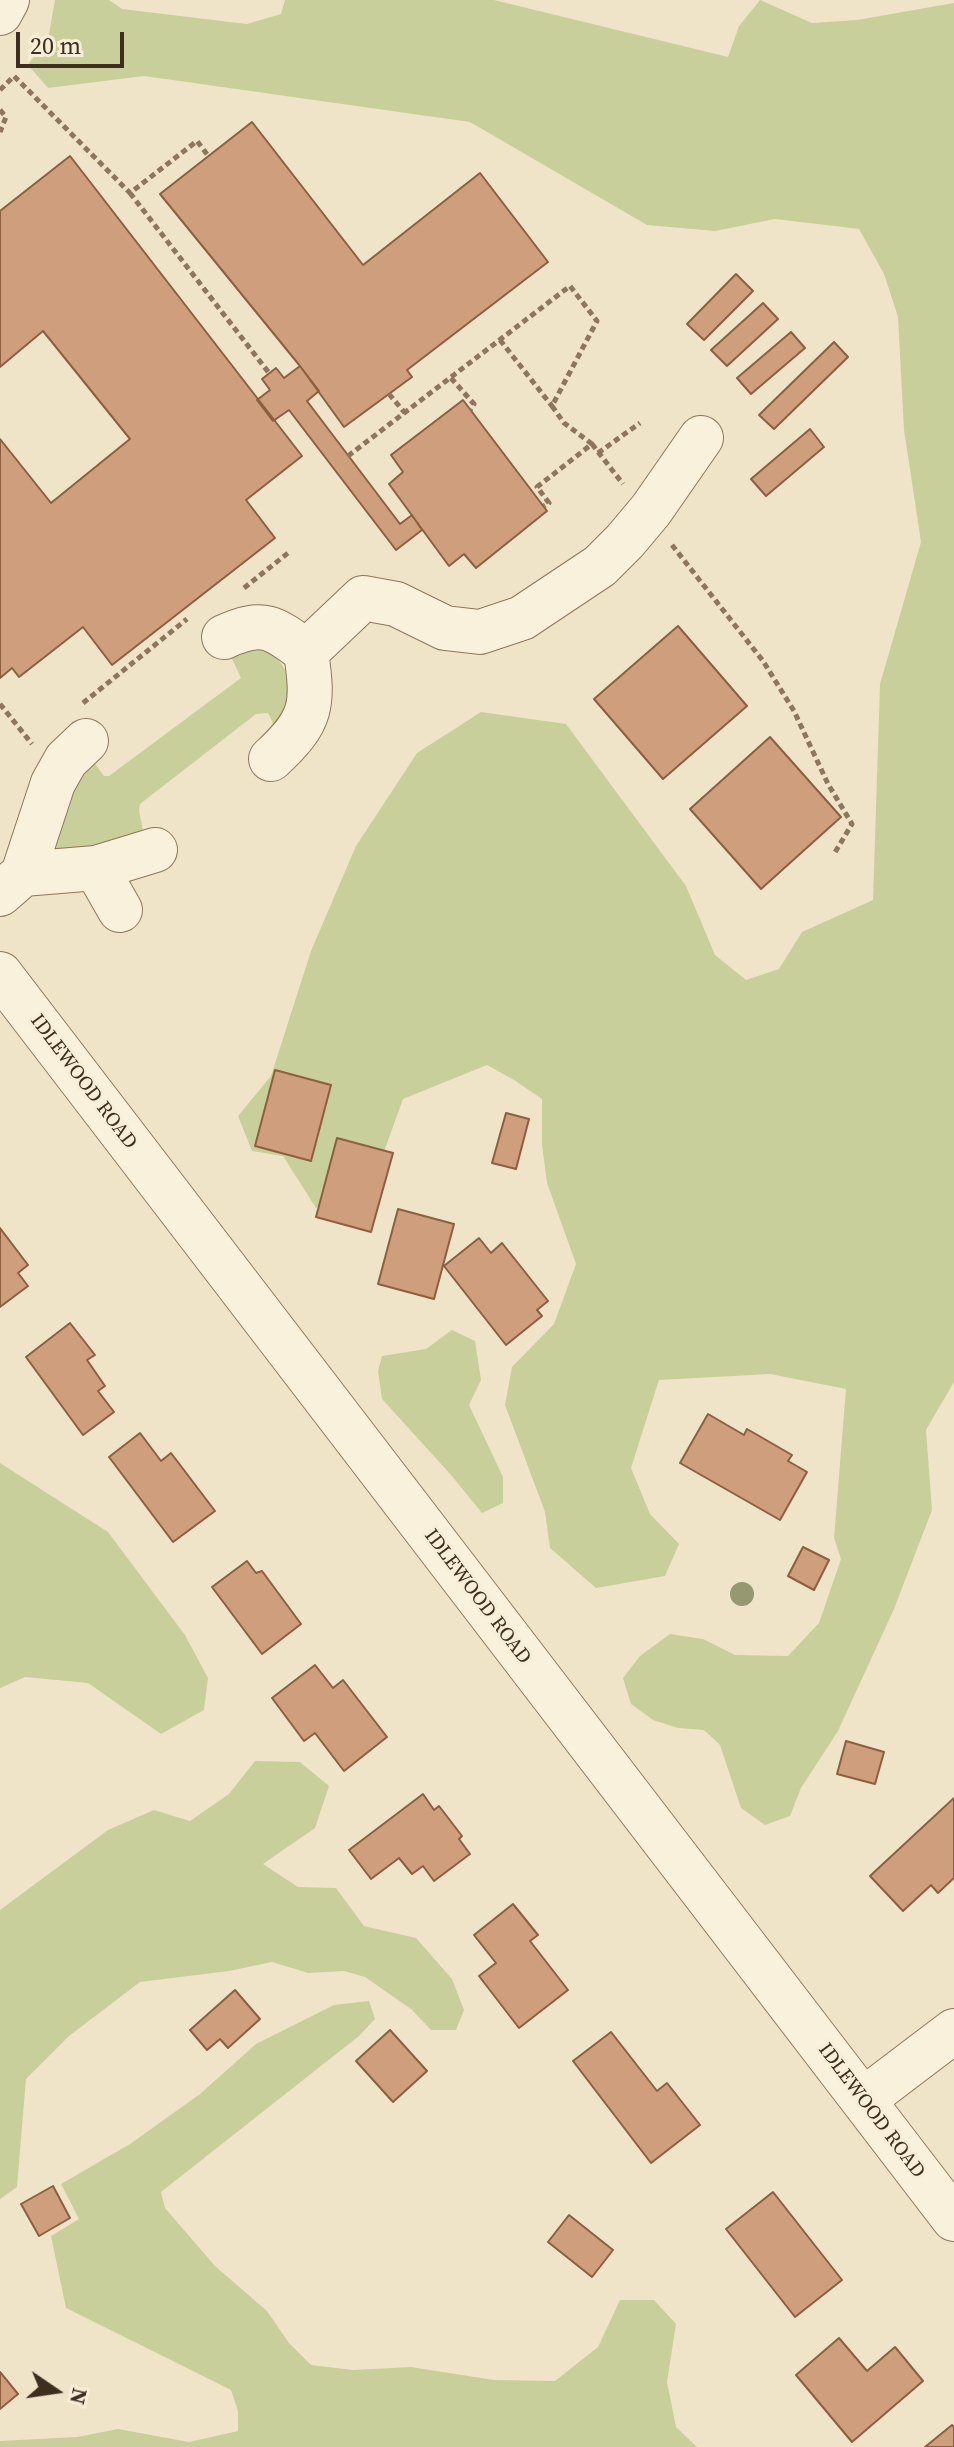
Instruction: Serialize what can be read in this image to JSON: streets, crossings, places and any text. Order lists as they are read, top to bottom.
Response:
{
  "streets": {
    "street": ["IDLEWOOD ROAD"]
  },
  "scale_bar": "20 m",
  "north": "right"
}
